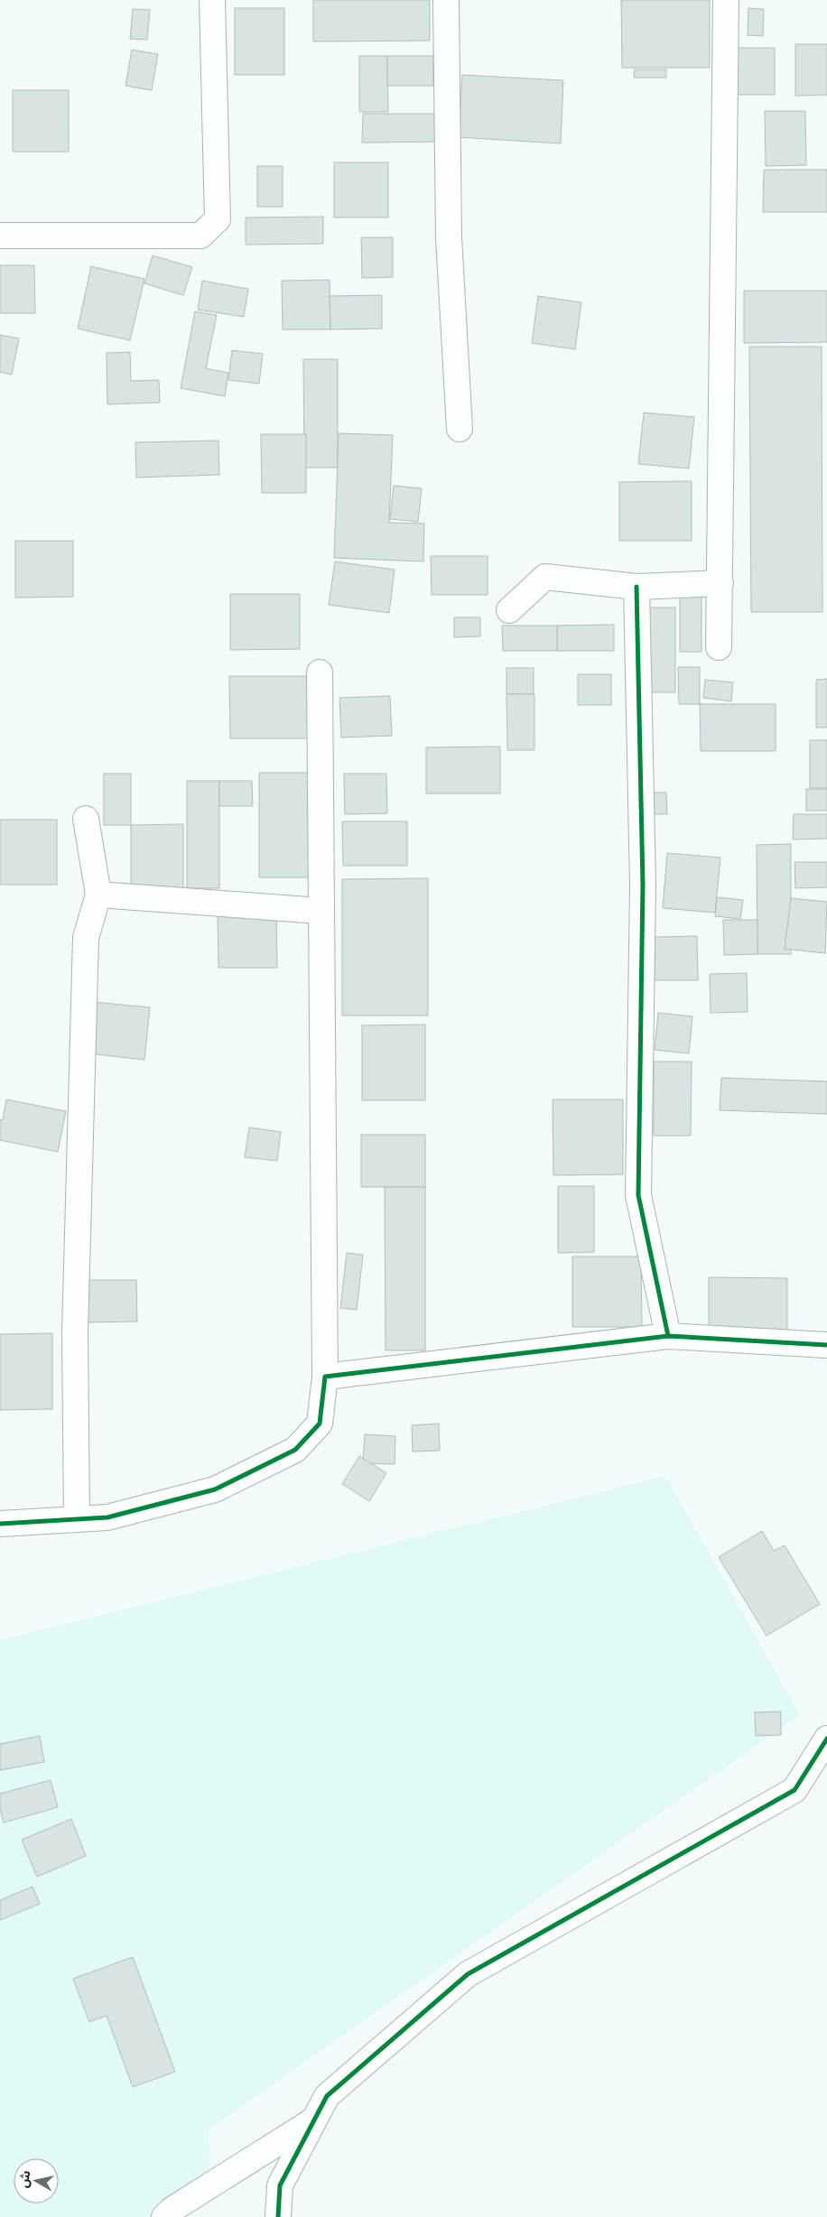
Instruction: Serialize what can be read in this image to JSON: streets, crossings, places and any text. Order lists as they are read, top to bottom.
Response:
{
  "north": "left"
}
